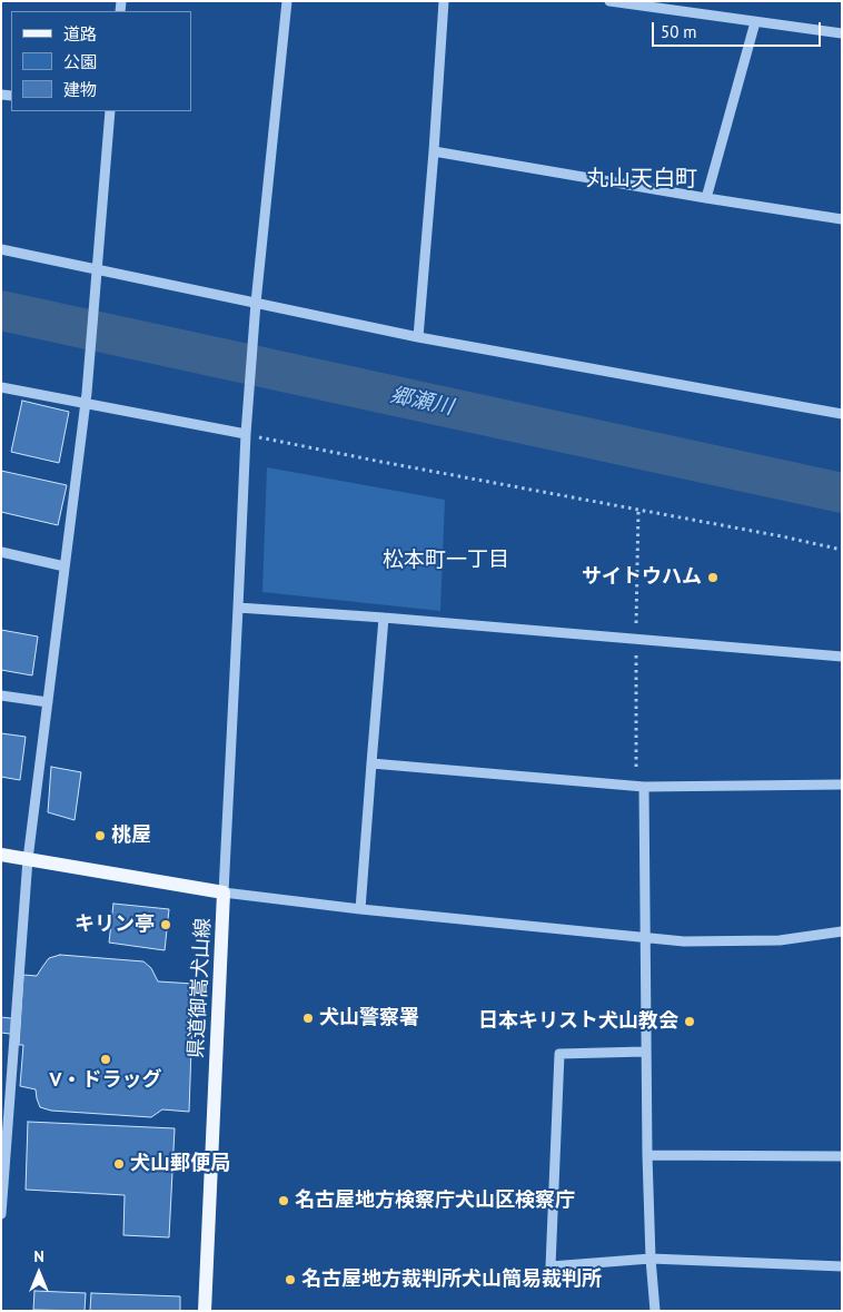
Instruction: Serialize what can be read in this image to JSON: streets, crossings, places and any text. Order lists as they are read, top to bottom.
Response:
{
  "streets": {
    "main road": ["県道御嵩犬山線"]
  },
  "districts": ["丸山天白町", "松本町一丁目"],
  "water": ["郷瀬川"],
  "places": [
    "サイトウハム",
    "桃屋",
    "キリン亭",
    "犬山警察署",
    "日本キリスト犬山教会",
    "V・ドラッグ",
    "犬山郵便局",
    "名古屋地方検察庁犬山区検察庁",
    "名古屋地方裁判所犬山簡易裁判所"
  ],
  "legend": ["道路", "公園", "建物"],
  "scale_bar": "50 m",
  "north": "top"
}
